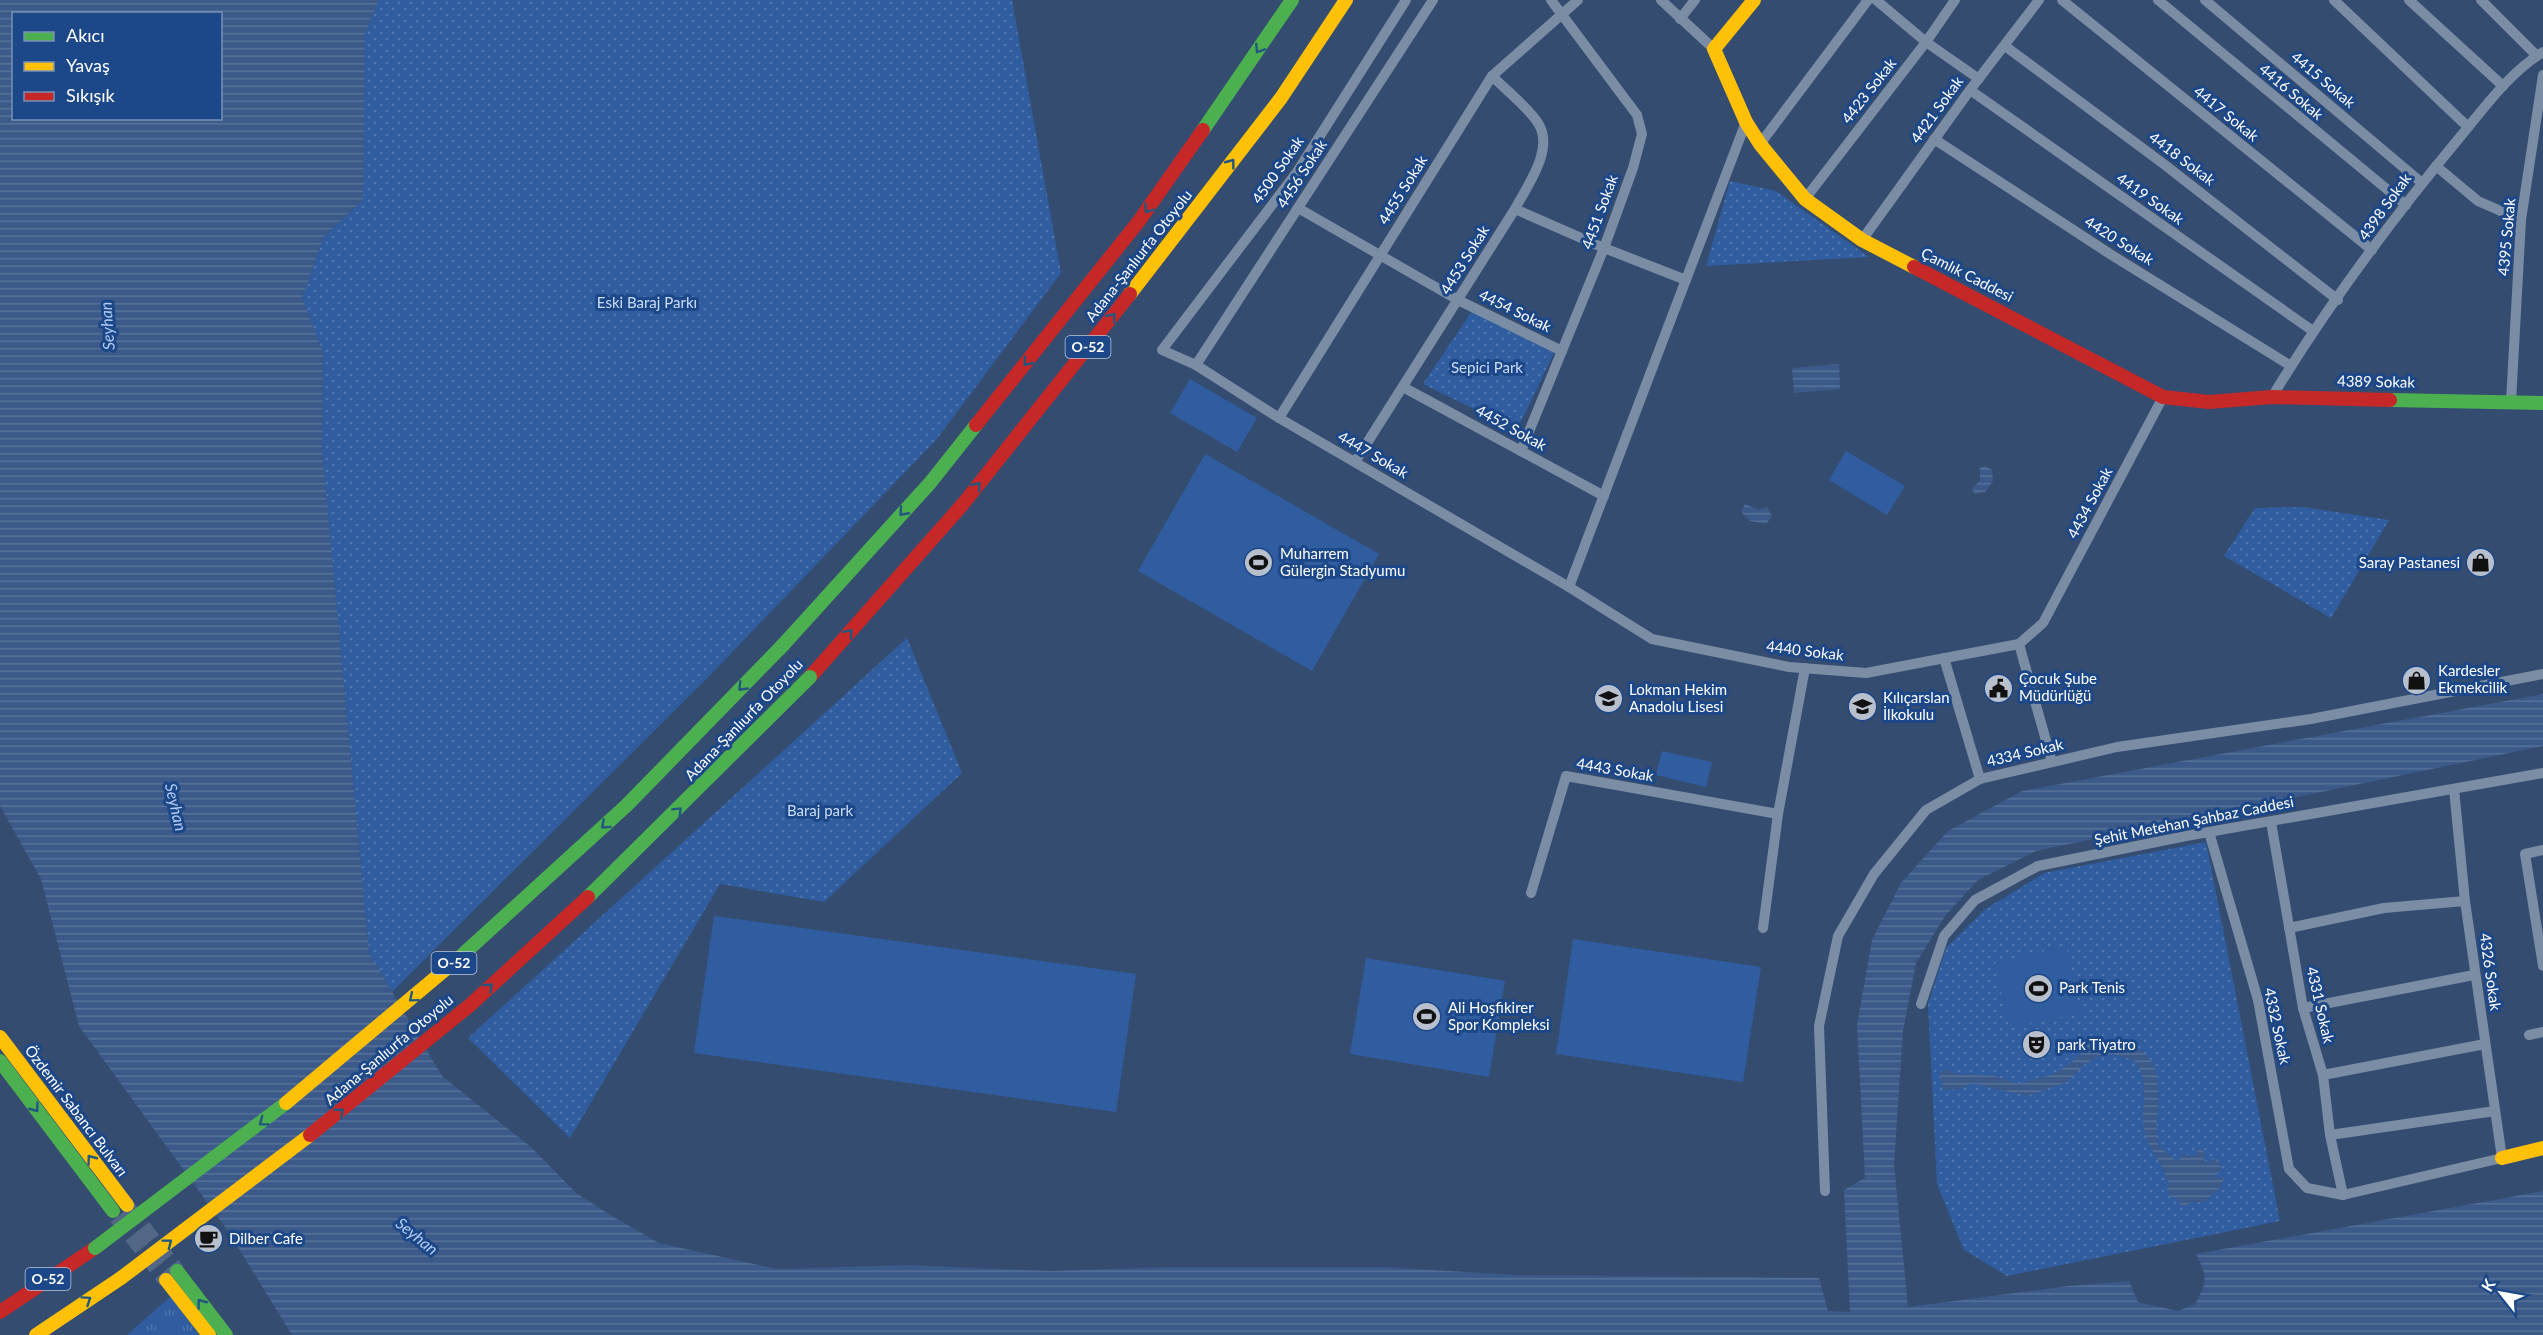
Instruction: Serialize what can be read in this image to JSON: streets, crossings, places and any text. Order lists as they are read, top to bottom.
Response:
{
  "streets": {
    "main road": [
      "Adana-Şanlıurfa Otoyolu",
      "Çamlık Caddesi",
      "O-52",
      "4389 Sokak",
      "Özdemir Sabancı Bulvarı"
    ],
    "street": [
      "4415 Sokak",
      "4423 Sokak",
      "4416 Sokak",
      "4421 Sokak",
      "4417 Sokak",
      "4418 Sokak",
      "4500 Sokak",
      "4456 Sokak",
      "4455 Sokak",
      "4419 Sokak",
      "4398 Sokak",
      "4451 Sokak",
      "4395 Sokak",
      "4420 Sokak",
      "4453 Sokak",
      "4454 Sokak",
      "4452 Sokak",
      "4447 Sokak",
      "4434 Sokak",
      "4440 Sokak",
      "4334 Sokak",
      "4443 Sokak",
      "Şehit Metehan Şahbaz Caddesi",
      "4326 Sokak",
      "4331 Sokak",
      "4332 Sokak"
    ]
  },
  "crossings": [
    ["4415 Sokak", "4398 Sokak"],
    ["4423 Sokak", "Çamlık Caddesi"],
    ["4416 Sokak", "4398 Sokak"],
    ["4421 Sokak", "4418 Sokak"],
    ["4421 Sokak", "4419 Sokak"],
    ["4421 Sokak", "4420 Sokak"],
    ["4421 Sokak", "Çamlık Caddesi"],
    ["4417 Sokak", "4398 Sokak"],
    ["4418 Sokak", "4398 Sokak"],
    ["4500 Sokak", "4447 Sokak"],
    ["4456 Sokak", "4454 Sokak"],
    ["4456 Sokak", "4447 Sokak"],
    ["4455 Sokak", "4451 Sokak"],
    ["4455 Sokak", "4453 Sokak"],
    ["4455 Sokak", "4454 Sokak"],
    ["4455 Sokak", "4447 Sokak"],
    ["4419 Sokak", "4398 Sokak"],
    ["4398 Sokak", "4420 Sokak"],
    ["4398 Sokak", "4389 Sokak"],
    ["4451 Sokak", "4454 Sokak"],
    ["4451 Sokak", "4452 Sokak"],
    ["4395 Sokak", "4389 Sokak"],
    ["4453 Sokak", "4454 Sokak"],
    ["4453 Sokak", "4452 Sokak"],
    ["4453 Sokak", "4447 Sokak"],
    ["Çamlık Caddesi", "4389 Sokak"],
    ["Çamlık Caddesi", "4434 Sokak"],
    ["4447 Sokak", "4440 Sokak"],
    ["4434 Sokak", "4440 Sokak"],
    ["Şehit Metehan Şahbaz Caddesi", "4326 Sokak"],
    ["Şehit Metehan Şahbaz Caddesi", "4331 Sokak"],
    ["Şehit Metehan Şahbaz Caddesi", "4332 Sokak"],
    ["4331 Sokak", "4332 Sokak"]
  ],
  "water": ["Seyhan"],
  "parks": ["Eski Baraj Parkı", "Sepici Park", "Baraj park"],
  "places": {
    "sports": ["Muharrem Gülergin Stadyumu", "Park Tenis", "Ali Hoşfikirer Spor Kompleksi"],
    "shop": ["Saray Pastanesi", "Kardesler Ekmekcilik"],
    "public building": ["Çocuk Şube Müdürlüğü"],
    "school or university": ["Lokman Hekim Anadolu Lisesi", "Kılıçarslan İlkokulu"],
    "theatre": ["park Tiyatro"],
    "cafe": ["Dilber Cafe"]
  },
  "legend": ["Akıcı", "Yavaş", "Sıkışık"],
  "north": "top left"
}
